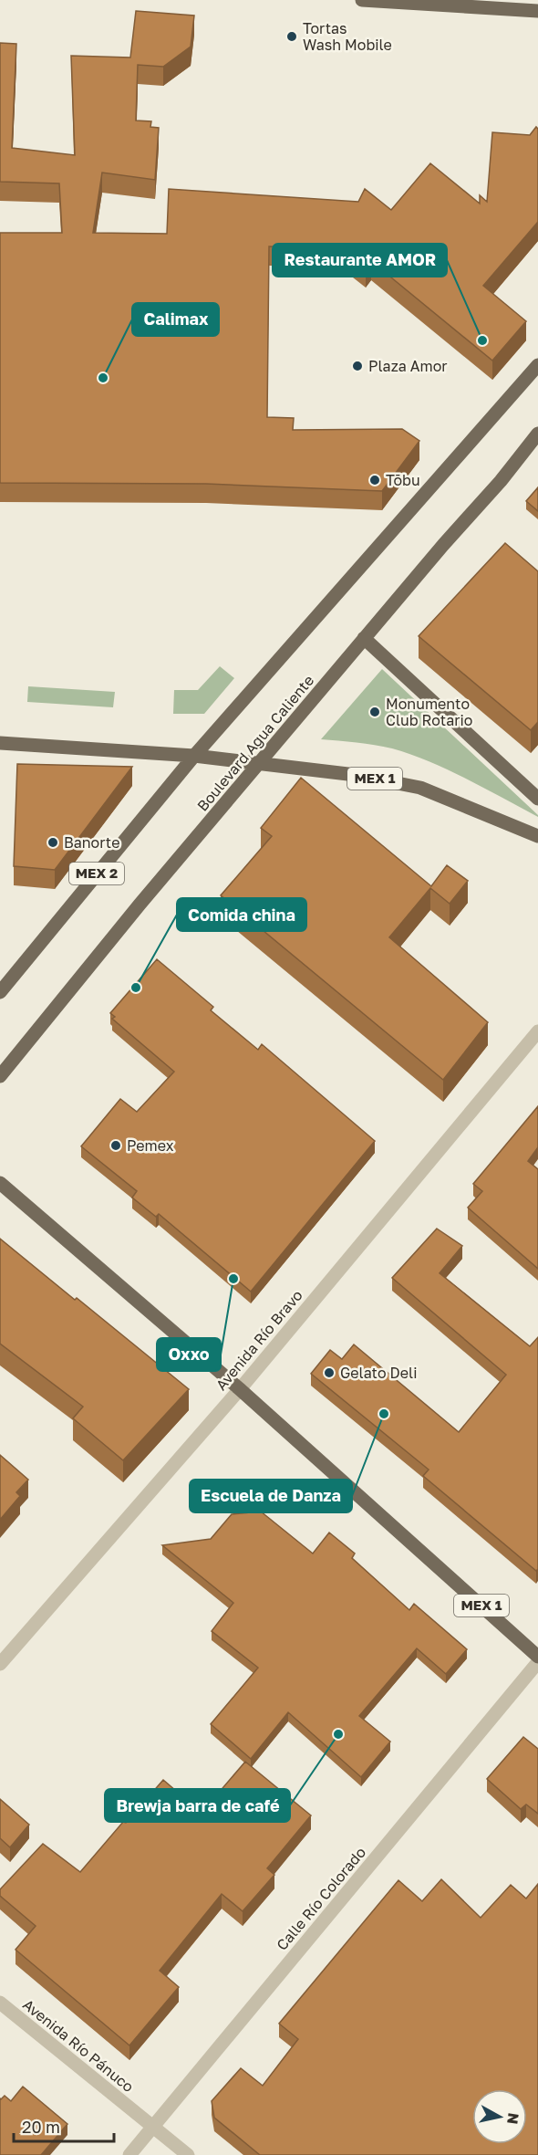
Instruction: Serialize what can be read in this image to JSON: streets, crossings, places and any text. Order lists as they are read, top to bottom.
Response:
{
  "streets": {
    "main road": ["Boulevard Agua Caliente", "MEX 1", "MEX 2"],
    "street": ["Avenida Río Bravo", "Calle Río Colorado", "Avenida Río Pánuco"]
  },
  "crossings": [
    ["Boulevard Agua Caliente", "MEX 1"],
    ["MEX 1", "MEX 2"],
    ["MEX 1", "Avenida Río Bravo"],
    ["Calle Río Colorado", "Avenida Río Pánuco"]
  ],
  "places": [
    "Tortas Wash Mobile",
    "Restaurante AMOR",
    "Plaza Amor",
    "Calimax",
    "Tōbu",
    "Monumento Club Rotario",
    "Banorte",
    "Comida china",
    "Pemex",
    "Oxxo",
    "Gelato Deli",
    "Escuela de Danza",
    "Brewja barra de café"
  ],
  "scale_bar": "20 m",
  "north": "right"
}
